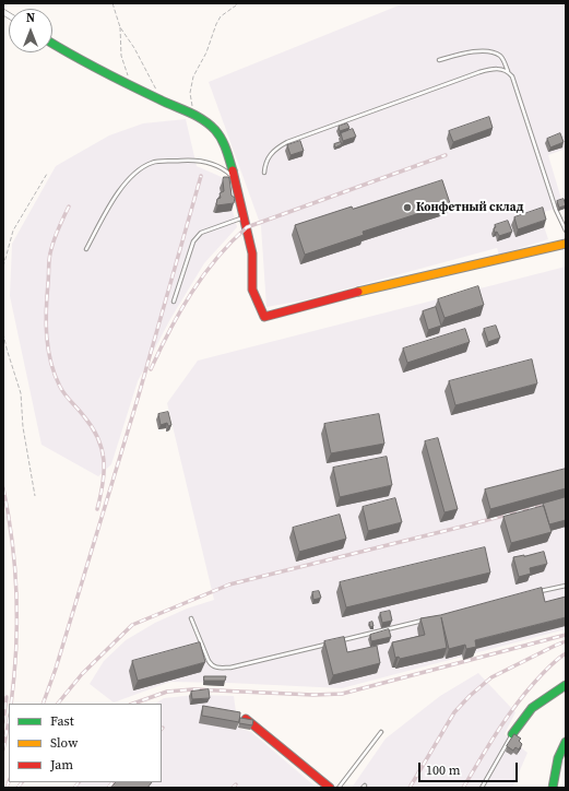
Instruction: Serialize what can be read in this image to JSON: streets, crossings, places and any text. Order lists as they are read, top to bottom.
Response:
{
  "places": ["Конфетный склад"],
  "legend": ["Fast", "Slow", "Jam"],
  "scale_bar": "100 m",
  "north": "top"
}
